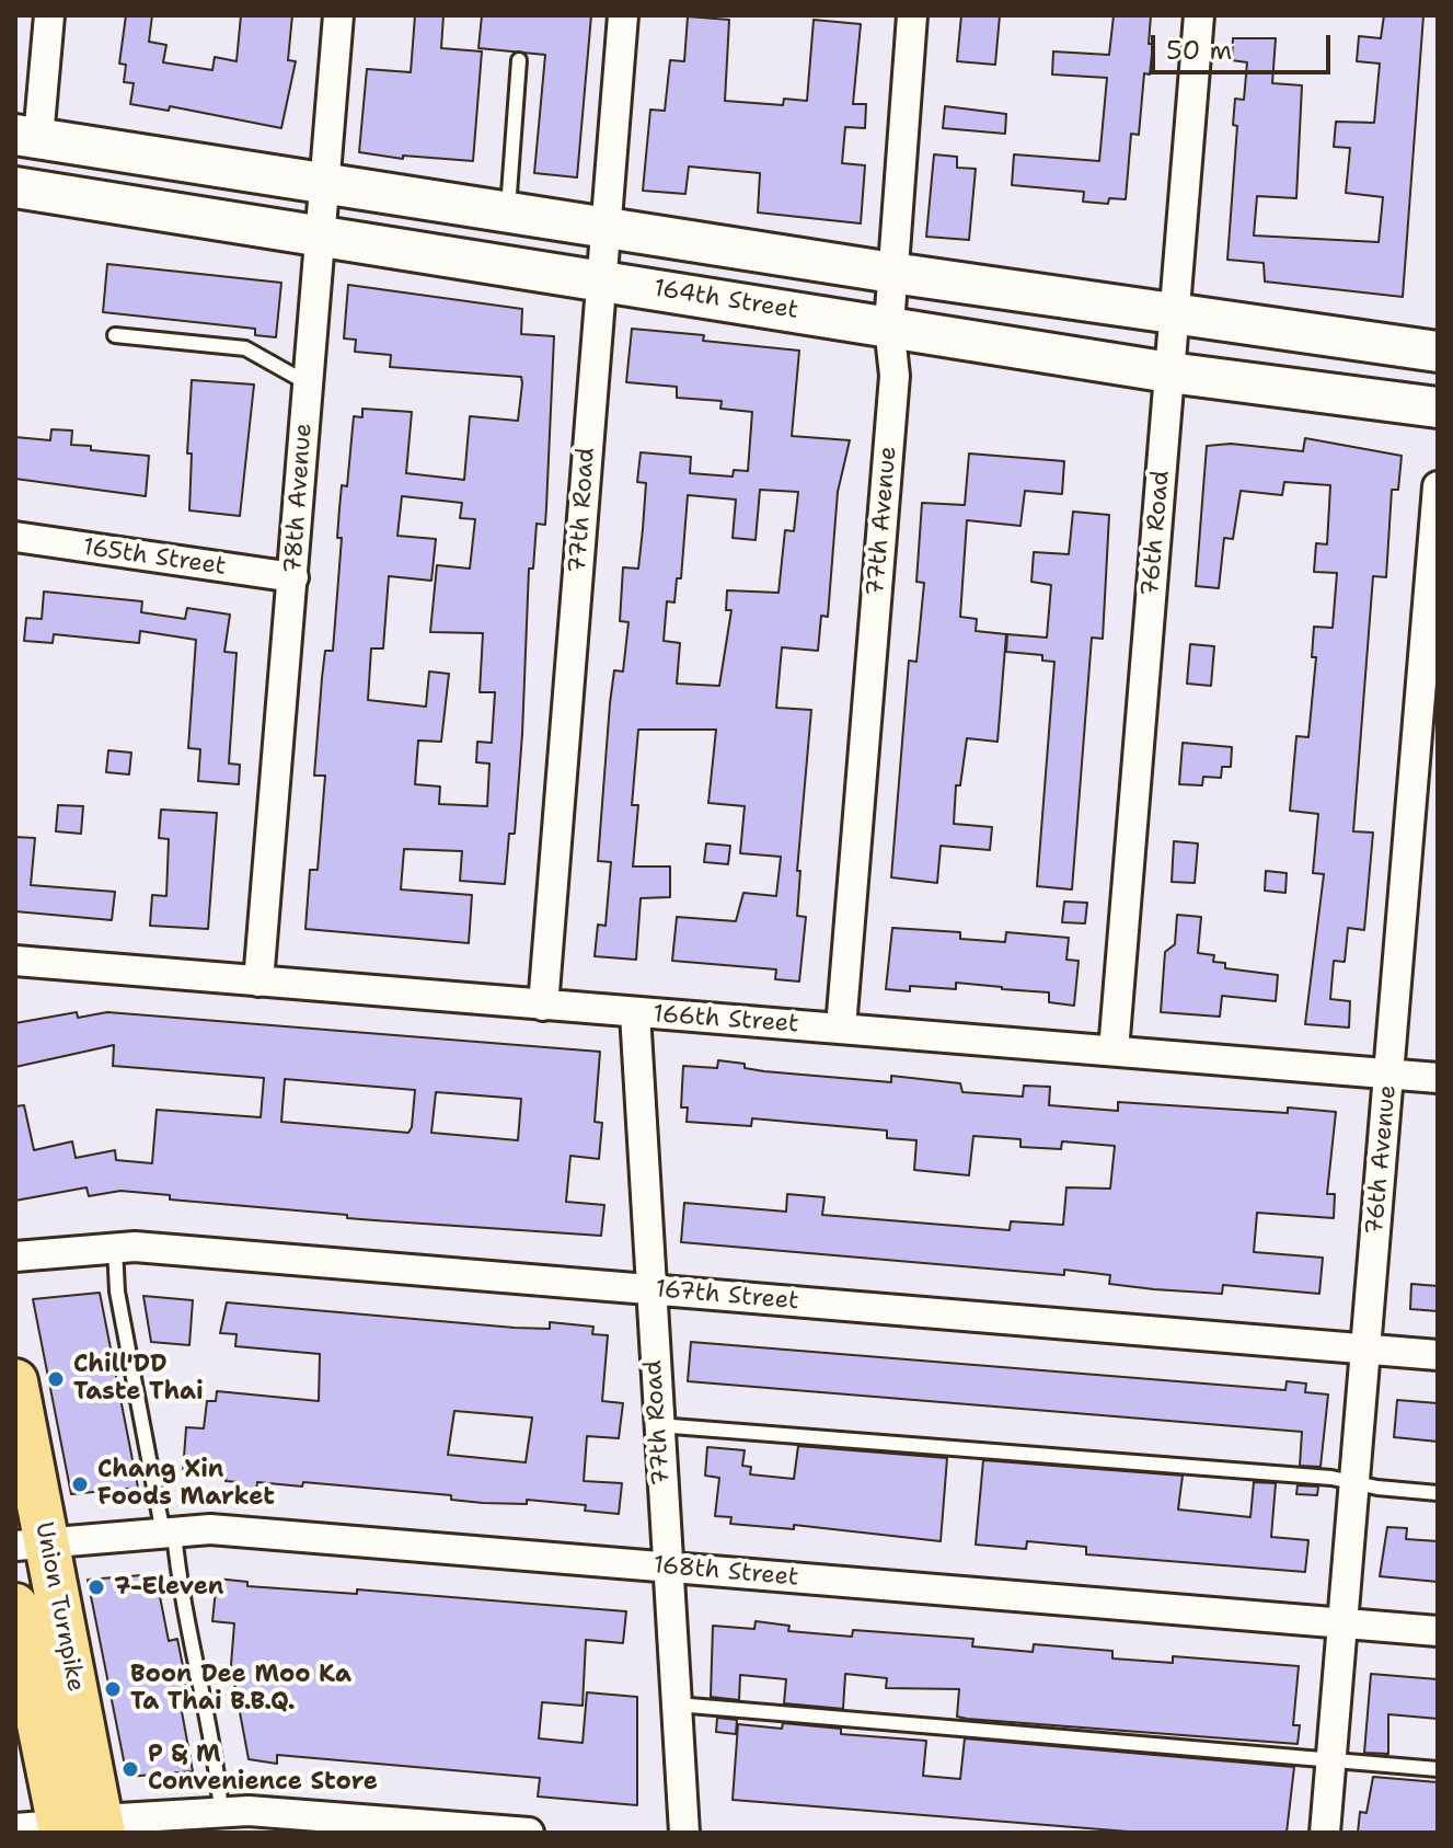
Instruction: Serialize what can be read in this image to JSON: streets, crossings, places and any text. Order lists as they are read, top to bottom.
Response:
{
  "streets": {
    "main road": ["Union Turnpike"],
    "street": [
      "164th Street",
      "78th Avenue",
      "77th Road",
      "77th Avenue",
      "76th Road",
      "165th Street",
      "166th Street",
      "76th Avenue",
      "167th Street",
      "168th Street"
    ]
  },
  "crossings": [
    ["164th Street", "78th Avenue"],
    ["164th Street", "77th Road"],
    ["164th Street", "77th Avenue"],
    ["164th Street", "76th Road"],
    ["78th Avenue", "165th Street"],
    ["78th Avenue", "166th Street"],
    ["77th Road", "166th Street"],
    ["77th Road", "167th Street"],
    ["77th Road", "168th Street"],
    ["77th Avenue", "166th Street"],
    ["76th Road", "166th Street"],
    ["166th Street", "76th Avenue"],
    ["76th Avenue", "167th Street"],
    ["76th Avenue", "168th Street"],
    ["168th Street", "Union Turnpike"]
  ],
  "places": [
    "Chill'DD Taste Thai",
    "Chang Xin Foods Market",
    "7-Eleven",
    "Boon Dee Moo Ka Ta Thai B.B.Q.",
    "P & M Convenience Store"
  ],
  "scale_bar": "50 m"
}
